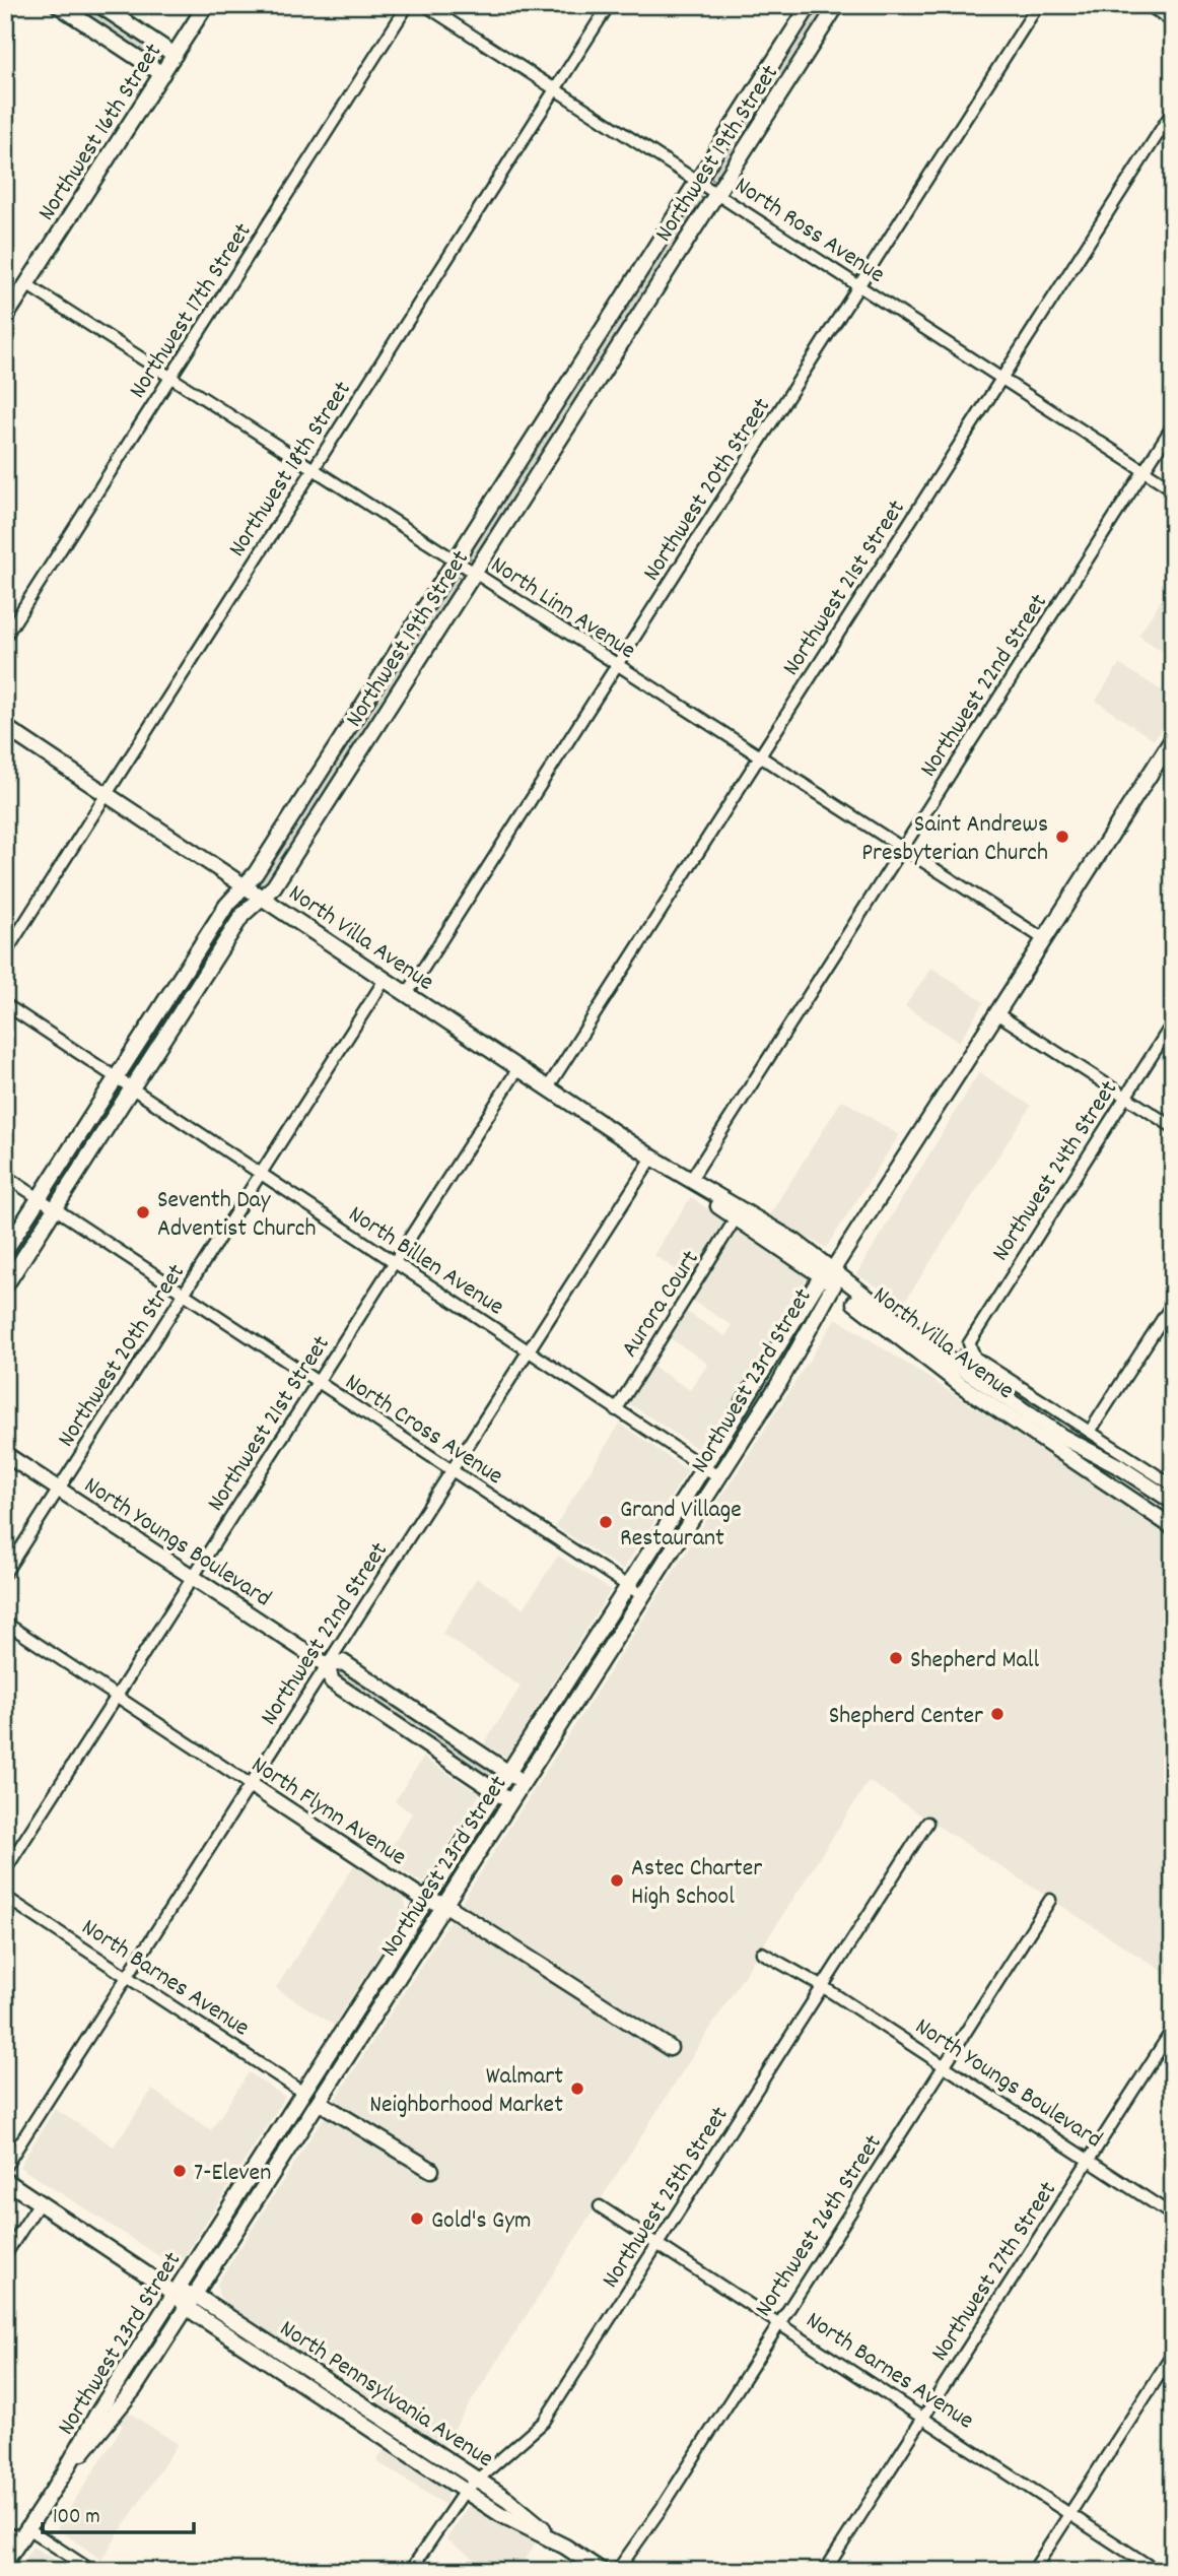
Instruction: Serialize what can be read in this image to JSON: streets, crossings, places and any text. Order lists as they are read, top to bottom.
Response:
{
  "streets": {
    "street": [
      "Northwest 16th Street",
      "Northwest 19th Street",
      "North Ross Avenue",
      "Northwest 17th Street",
      "Northwest 18th Street",
      "Northwest 20th Street",
      "Northwest 21st Street",
      "North Linn Avenue",
      "Northwest 22nd Street",
      "North Villa Avenue",
      "Northwest 24th Street",
      "North Billen Avenue",
      "Aurora Court",
      "Northwest 23rd Street",
      "North Cross Avenue",
      "North Youngs Boulevard",
      "North Flynn Avenue",
      "North Barnes Avenue",
      "Northwest 25th Street",
      "Northwest 26th Street",
      "Northwest 27th Street",
      "North Pennsylvania Avenue"
    ]
  },
  "crossings": [
    ["Northwest 16th Street", "North Linn Avenue"],
    ["Northwest 19th Street", "North Ross Avenue"],
    ["Northwest 19th Street", "North Linn Avenue"],
    ["Northwest 19th Street", "North Villa Avenue"],
    ["Northwest 19th Street", "North Billen Avenue"],
    ["Northwest 19th Street", "North Cross Avenue"],
    ["North Ross Avenue", "Northwest 18th Street"],
    ["North Ross Avenue", "Northwest 20th Street"],
    ["North Ross Avenue", "Northwest 21st Street"],
    ["North Ross Avenue", "Northwest 22nd Street"],
    ["Northwest 17th Street", "North Linn Avenue"],
    ["Northwest 18th Street", "North Linn Avenue"],
    ["Northwest 18th Street", "North Villa Avenue"],
    ["Northwest 20th Street", "North Linn Avenue"],
    ["Northwest 20th Street", "North Villa Avenue"],
    ["Northwest 20th Street", "North Billen Avenue"],
    ["Northwest 20th Street", "North Cross Avenue"],
    ["Northwest 20th Street", "North Youngs Boulevard"],
    ["Northwest 21st Street", "North Linn Avenue"],
    ["Northwest 21st Street", "North Villa Avenue"],
    ["Northwest 21st Street", "North Billen Avenue"],
    ["Northwest 21st Street", "North Cross Avenue"],
    ["Northwest 21st Street", "North Youngs Boulevard"],
    ["Northwest 21st Street", "North Flynn Avenue"],
    ["North Linn Avenue", "Northwest 22nd Street"],
    ["North Linn Avenue", "Northwest 23rd Street"],
    ["Northwest 22nd Street", "North Villa Avenue"],
    ["Northwest 22nd Street", "North Billen Avenue"],
    ["Northwest 22nd Street", "North Cross Avenue"],
    ["Northwest 22nd Street", "North Youngs Boulevard"],
    ["Northwest 22nd Street", "North Flynn Avenue"],
    ["Northwest 22nd Street", "North Barnes Avenue"],
    ["North Villa Avenue", "Northwest 24th Street"],
    ["North Villa Avenue", "Aurora Court"],
    ["North Villa Avenue", "Northwest 23rd Street"],
    ["North Billen Avenue", "Aurora Court"],
    ["North Billen Avenue", "Northwest 23rd Street"],
    ["Northwest 23rd Street", "North Cross Avenue"],
    ["Northwest 23rd Street", "North Youngs Boulevard"],
    ["Northwest 23rd Street", "North Flynn Avenue"],
    ["Northwest 23rd Street", "North Barnes Avenue"],
    ["Northwest 23rd Street", "North Pennsylvania Avenue"],
    ["North Youngs Boulevard", "Northwest 25th Street"],
    ["North Youngs Boulevard", "Northwest 26th Street"],
    ["North Youngs Boulevard", "Northwest 27th Street"],
    ["North Barnes Avenue", "Northwest 25th Street"],
    ["North Barnes Avenue", "Northwest 26th Street"],
    ["North Barnes Avenue", "Northwest 27th Street"],
    ["Northwest 25th Street", "North Pennsylvania Avenue"]
  ],
  "places": [
    "Saint Andrews Presbyterian Church",
    "Seventh Day Adventist Church",
    "Grand Village Restaurant",
    "Shepherd Mall",
    "Shepherd Center",
    "Astec Charter High School",
    "Walmart Neighborhood Market",
    "7-Eleven",
    "Gold's Gym"
  ],
  "scale_bar": "100 m"
}
